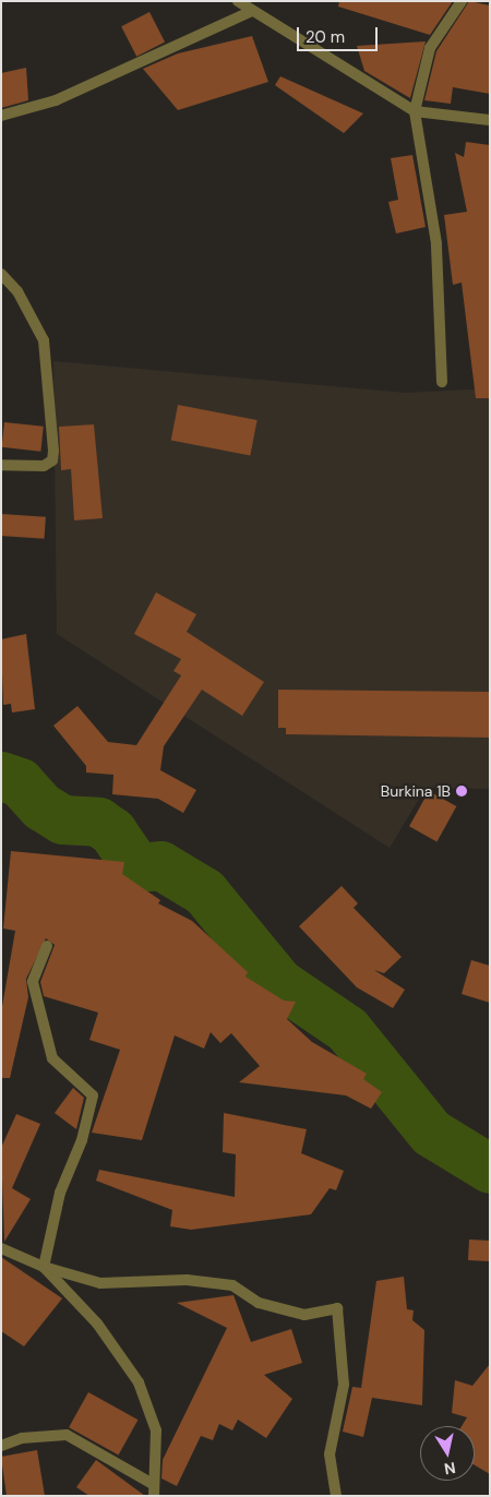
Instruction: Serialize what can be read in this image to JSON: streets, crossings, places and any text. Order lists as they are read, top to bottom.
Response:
{
  "places": ["Burkina 1B"],
  "scale_bar": "20 m",
  "north": "bottom"
}
